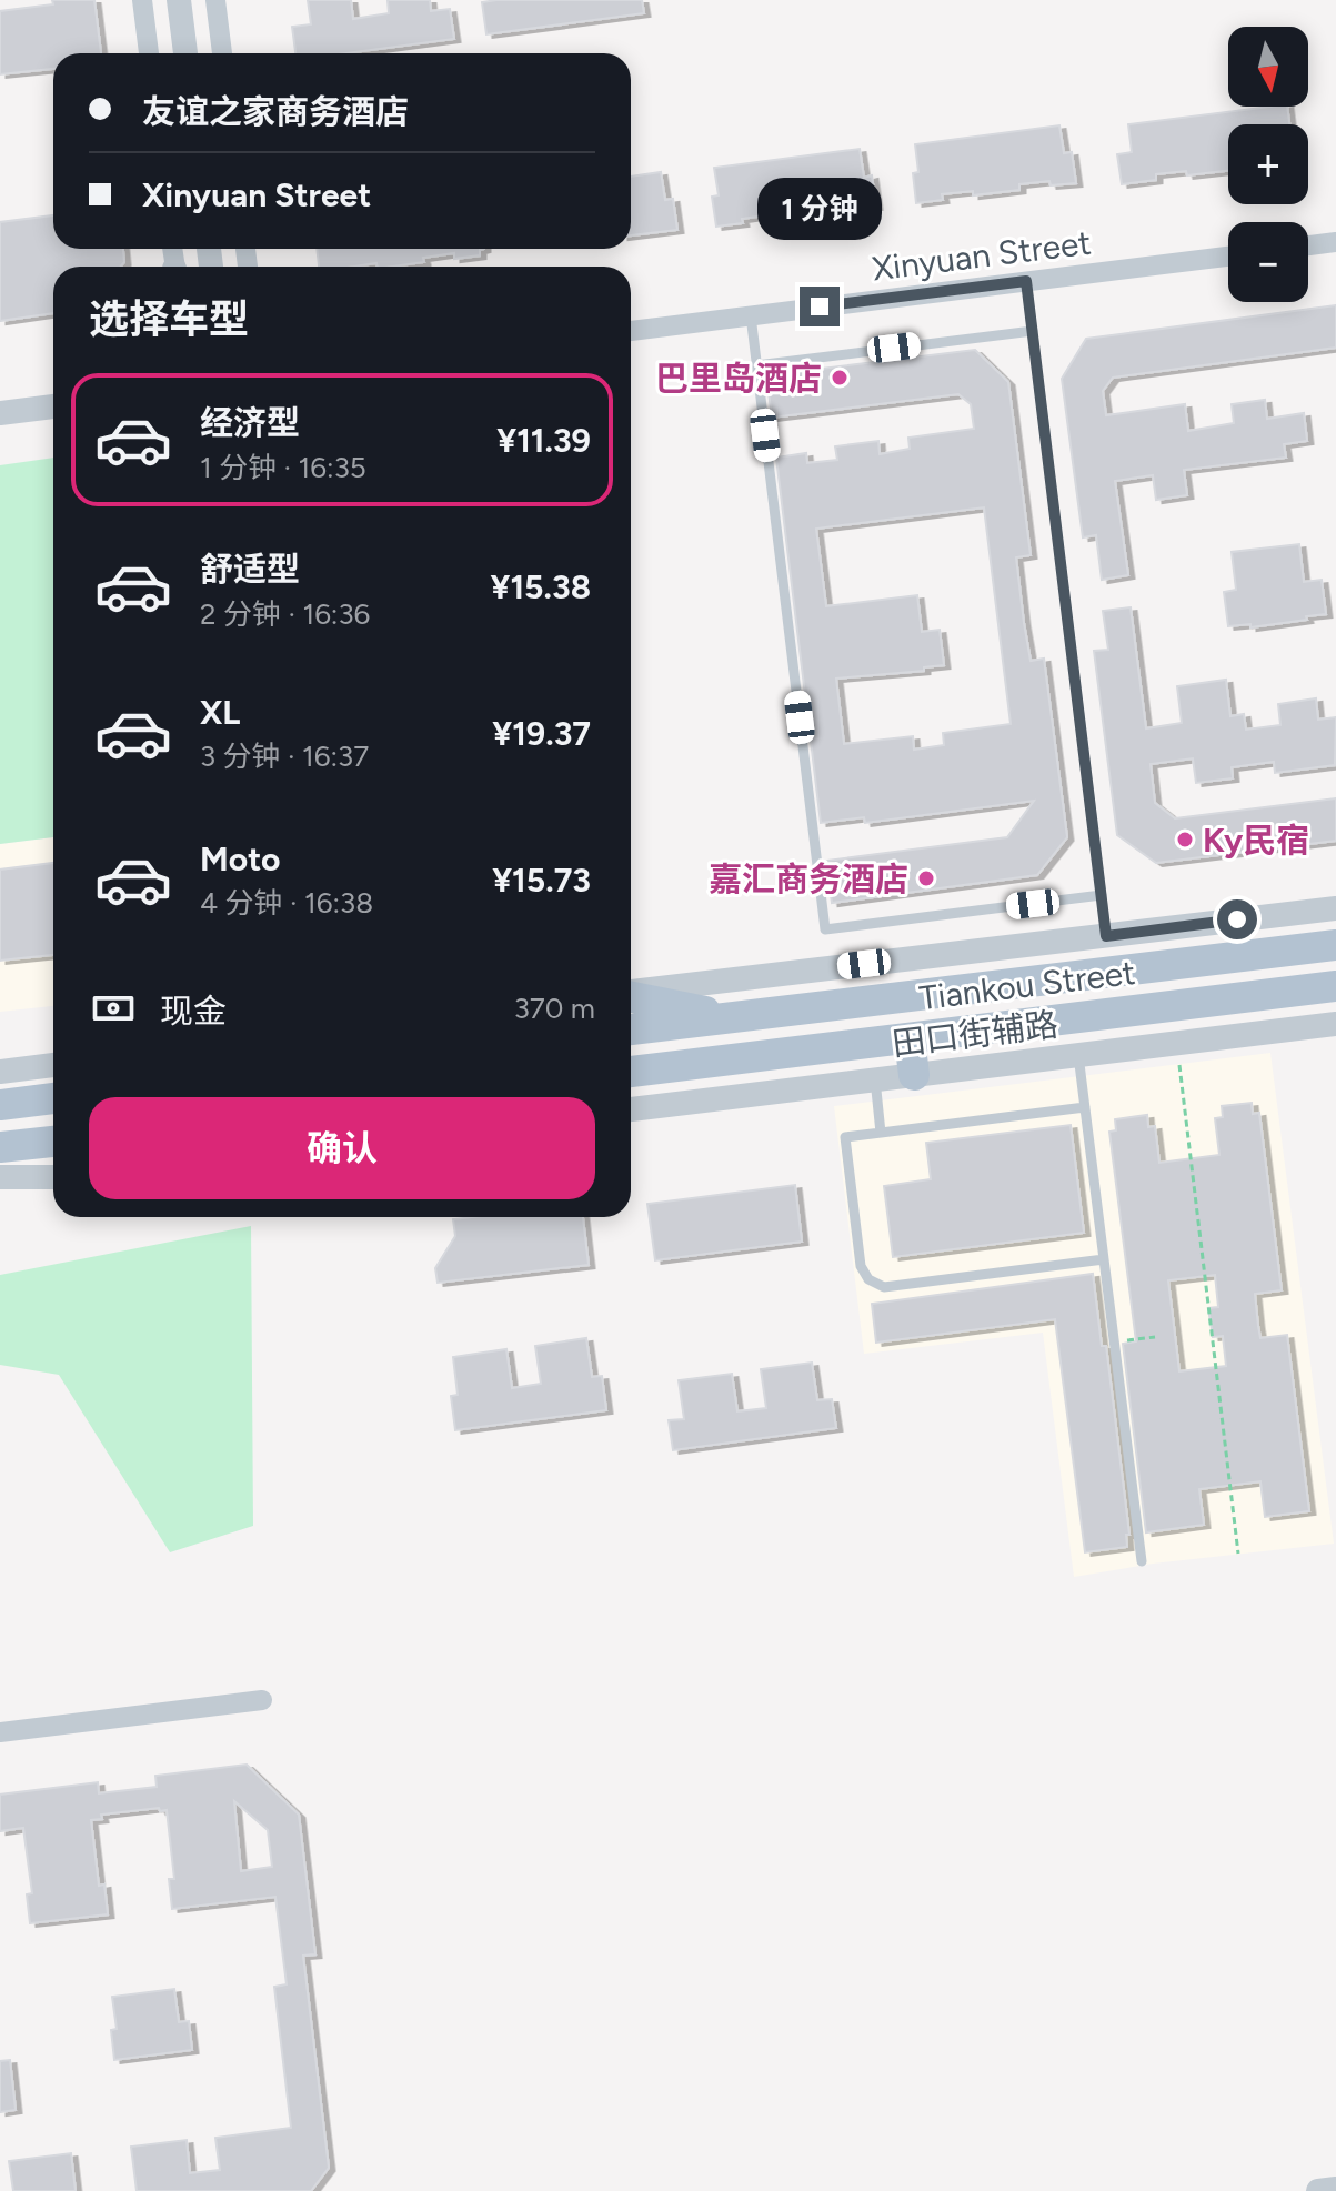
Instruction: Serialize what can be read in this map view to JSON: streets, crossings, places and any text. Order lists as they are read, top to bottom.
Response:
{
  "streets": {
    "main road": ["Tiankou Street"],
    "street": ["Xinyuan Street", "田口街辅路"]
  },
  "places": ["巴里岛酒店", "Ky民宿", "嘉汇商务酒店"],
  "north": "bottom",
  "page": {
    "map_buttons": ["+", "−"],
    "banner": ["友谊之家商务酒店", "Xinyuan Street"],
    "bubble": "1 分钟",
    "heading": "选择车型",
    "list": [
      {
        "name": "经济型",
        "note": "1 分钟 · 16:35",
        "value": "¥11.39"
      },
      {
        "name": "舒适型",
        "note": "2 分钟 · 16:36",
        "value": "¥15.38"
      },
      {
        "name": "XL",
        "note": "3 分钟 · 16:37",
        "value": "¥19.37"
      },
      {
        "name": "Moto",
        "note": "4 分钟 · 16:38",
        "value": "¥15.73"
      }
    ],
    "pay": ["现金", "370 m"],
    "buttons": "确认"
  }
}
